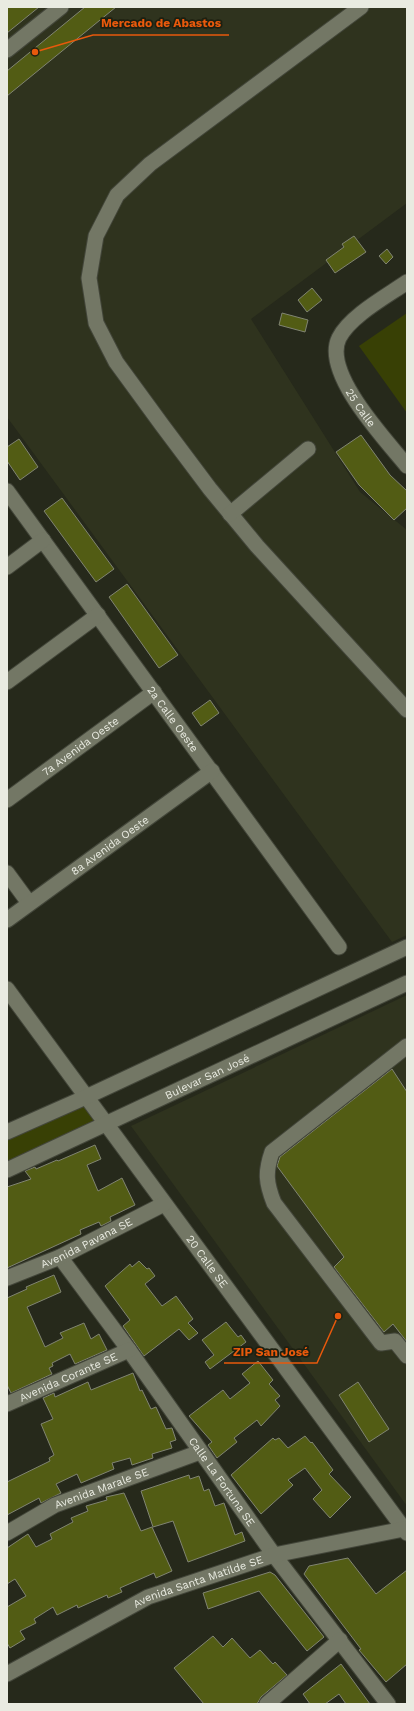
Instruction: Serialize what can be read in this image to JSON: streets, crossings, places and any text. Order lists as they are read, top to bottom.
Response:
{
  "streets": {
    "street": [
      "25 Calle",
      "2a Calle Oeste",
      "7a Avenida Oeste",
      "8a Avenida Oeste",
      "Bulevar San José",
      "Avenida Pavana SE",
      "20 Calle SE",
      "Avenida Corante SE",
      "Calle La Fortuna SE",
      "Avenida Marale SE",
      "Avenida Santa Matilde SE"
    ]
  },
  "crossings": [
    ["2a Calle Oeste", "7a Avenida Oeste"],
    ["2a Calle Oeste", "8a Avenida Oeste"],
    ["Bulevar San José", "20 Calle SE"],
    ["Avenida Pavana SE", "20 Calle SE"],
    ["Avenida Pavana SE", "Calle La Fortuna SE"],
    ["20 Calle SE", "Avenida Santa Matilde SE"],
    ["Avenida Corante SE", "Calle La Fortuna SE"],
    ["Calle La Fortuna SE", "Avenida Marale SE"],
    ["Calle La Fortuna SE", "Avenida Santa Matilde SE"]
  ],
  "places": ["Mercado de Abastos", "ZIP San José"]
}
